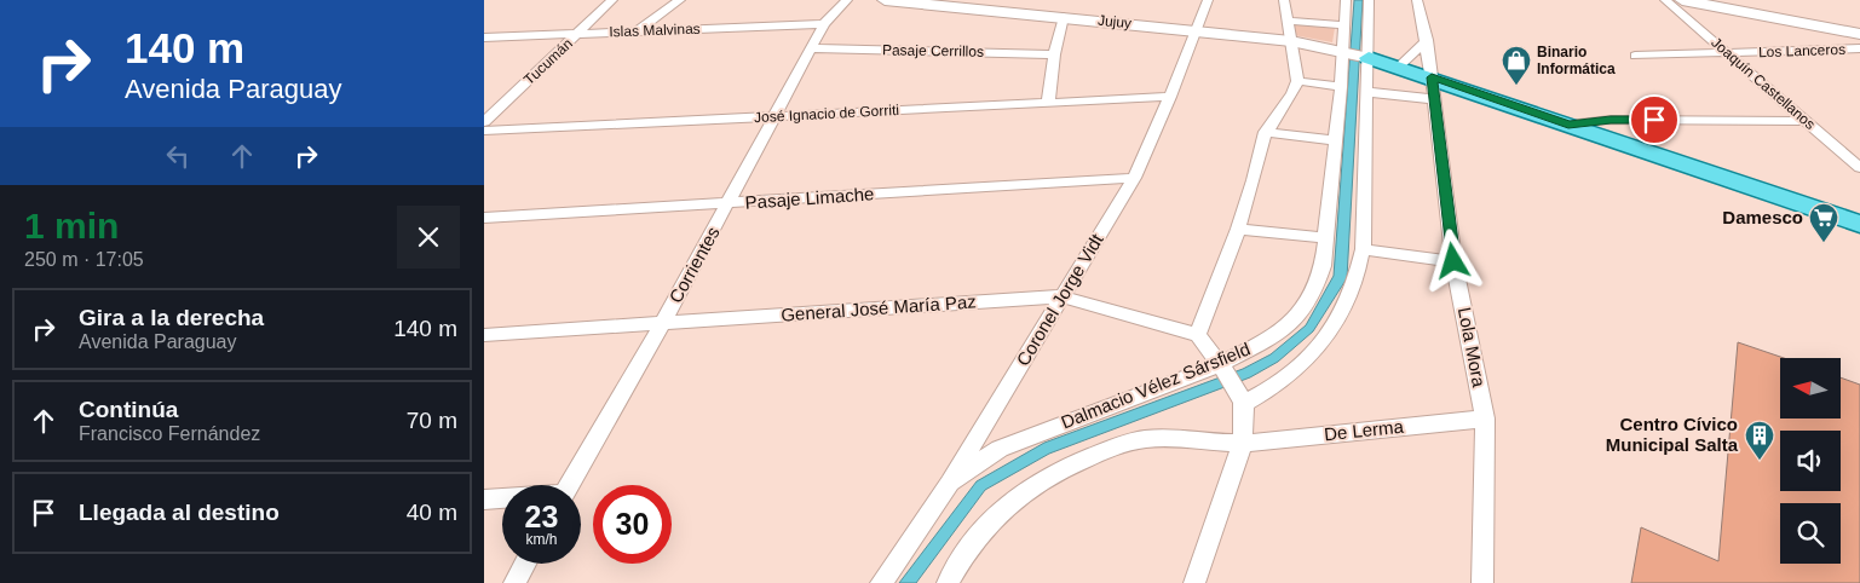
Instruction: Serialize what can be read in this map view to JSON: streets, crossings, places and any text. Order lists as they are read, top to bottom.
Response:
{
  "streets": {
    "main road": ["Jujuy"],
    "street": [
      "Islas Malvinas",
      "Pasaje Cerrillos",
      "Los Lanceros",
      "Tucumán",
      "Joaquín Castellanos",
      "José Ignacio de Gorriti",
      "Pasaje Limache",
      "Corrientes",
      "Coronel Jorge Vidt",
      "General José María Paz",
      "Lola Mora",
      "Dalmacio Vélez Sársfield",
      "De Lerma"
    ]
  },
  "crossings": [
    ["Jujuy", "Coronel Jorge Vidt"],
    ["Jujuy", "Dalmacio Vélez Sársfield"],
    ["Islas Malvinas", "Tucumán"],
    ["Islas Malvinas", "Corrientes"],
    ["Pasaje Cerrillos", "Corrientes"],
    ["Los Lanceros", "Joaquín Castellanos"],
    ["José Ignacio de Gorriti", "Corrientes"],
    ["José Ignacio de Gorriti", "Coronel Jorge Vidt"],
    ["Pasaje Limache", "Corrientes"],
    ["Pasaje Limache", "Coronel Jorge Vidt"],
    ["Corrientes", "General José María Paz"],
    ["Coronel Jorge Vidt", "General José María Paz"],
    ["Coronel Jorge Vidt", "Dalmacio Vélez Sársfield"],
    ["Lola Mora", "De Lerma"]
  ],
  "places": {
    "shop": ["Binario Informática"],
    "supermarket": ["Damesco"],
    "building": ["Centro Cívico Municipal Salta"]
  },
  "north": "left",
  "page": {
    "turn": ["140 m", "Avenida Paraguay"],
    "heading": ["1 min", "250 m · 17:05"],
    "list": [
      {
        "name": "Gira a la derecha",
        "note": "Avenida Paraguay",
        "value": "140 m"
      },
      {
        "name": "Continúa",
        "note": "Francisco Fernández",
        "value": "70 m"
      },
      {
        "name": "Llegada al destino",
        "value": "40 m"
      }
    ],
    "speed": "23 km/h",
    "limit": "30"
  }
}
